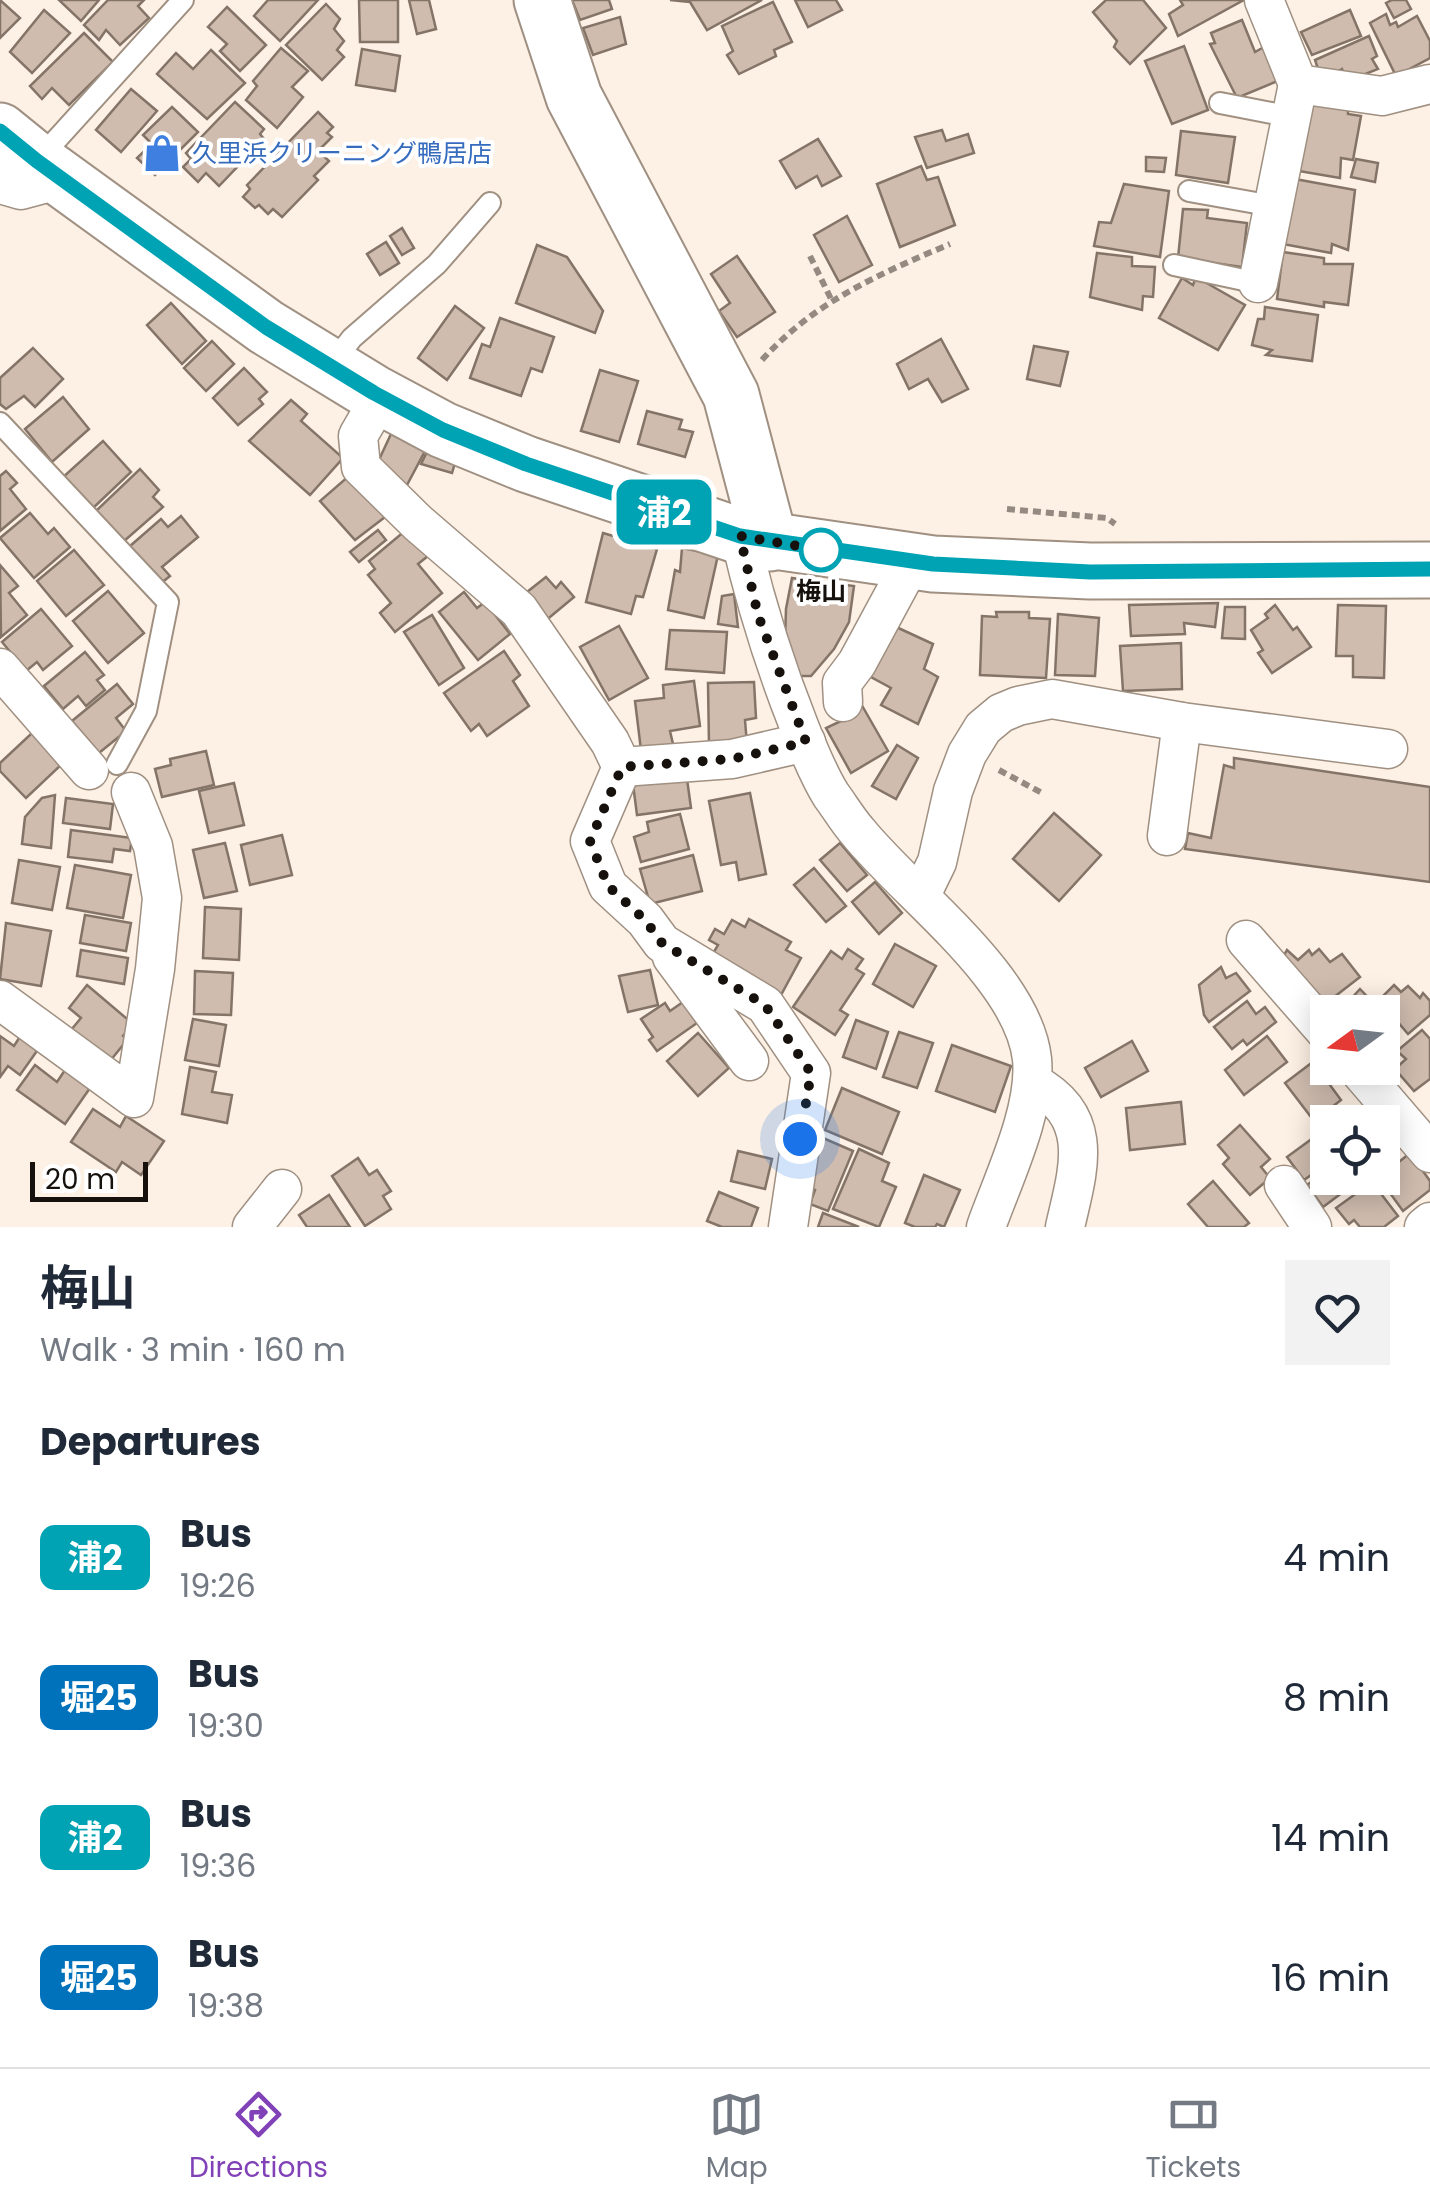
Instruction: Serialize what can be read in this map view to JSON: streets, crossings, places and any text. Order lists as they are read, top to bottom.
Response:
{
  "places": {
    "shop": ["久里浜クリーニング鴨居店"],
    "other": ["梅山"]
  },
  "lines": ["bus line 浦2"],
  "scale_bar": "20 m",
  "north": "left",
  "page": {
    "on_map": "浦2",
    "scale": "20 m",
    "heading": [
      ["梅山", "Walk · 3 min · 160 m"],
      "Departures"
    ],
    "list": [
      {
        "mark": "浦2",
        "name": "Bus",
        "note": "19:26",
        "value": "4 min"
      },
      {
        "mark": "堀25",
        "name": "Bus",
        "note": "19:30",
        "value": "8 min"
      },
      {
        "mark": "浦2",
        "name": "Bus",
        "note": "19:36",
        "value": "14 min"
      },
      {
        "mark": "堀25",
        "name": "Bus",
        "note": "19:38",
        "value": "16 min"
      }
    ],
    "tabs": ["Directions", "Map", "Tickets"]
  }
}
